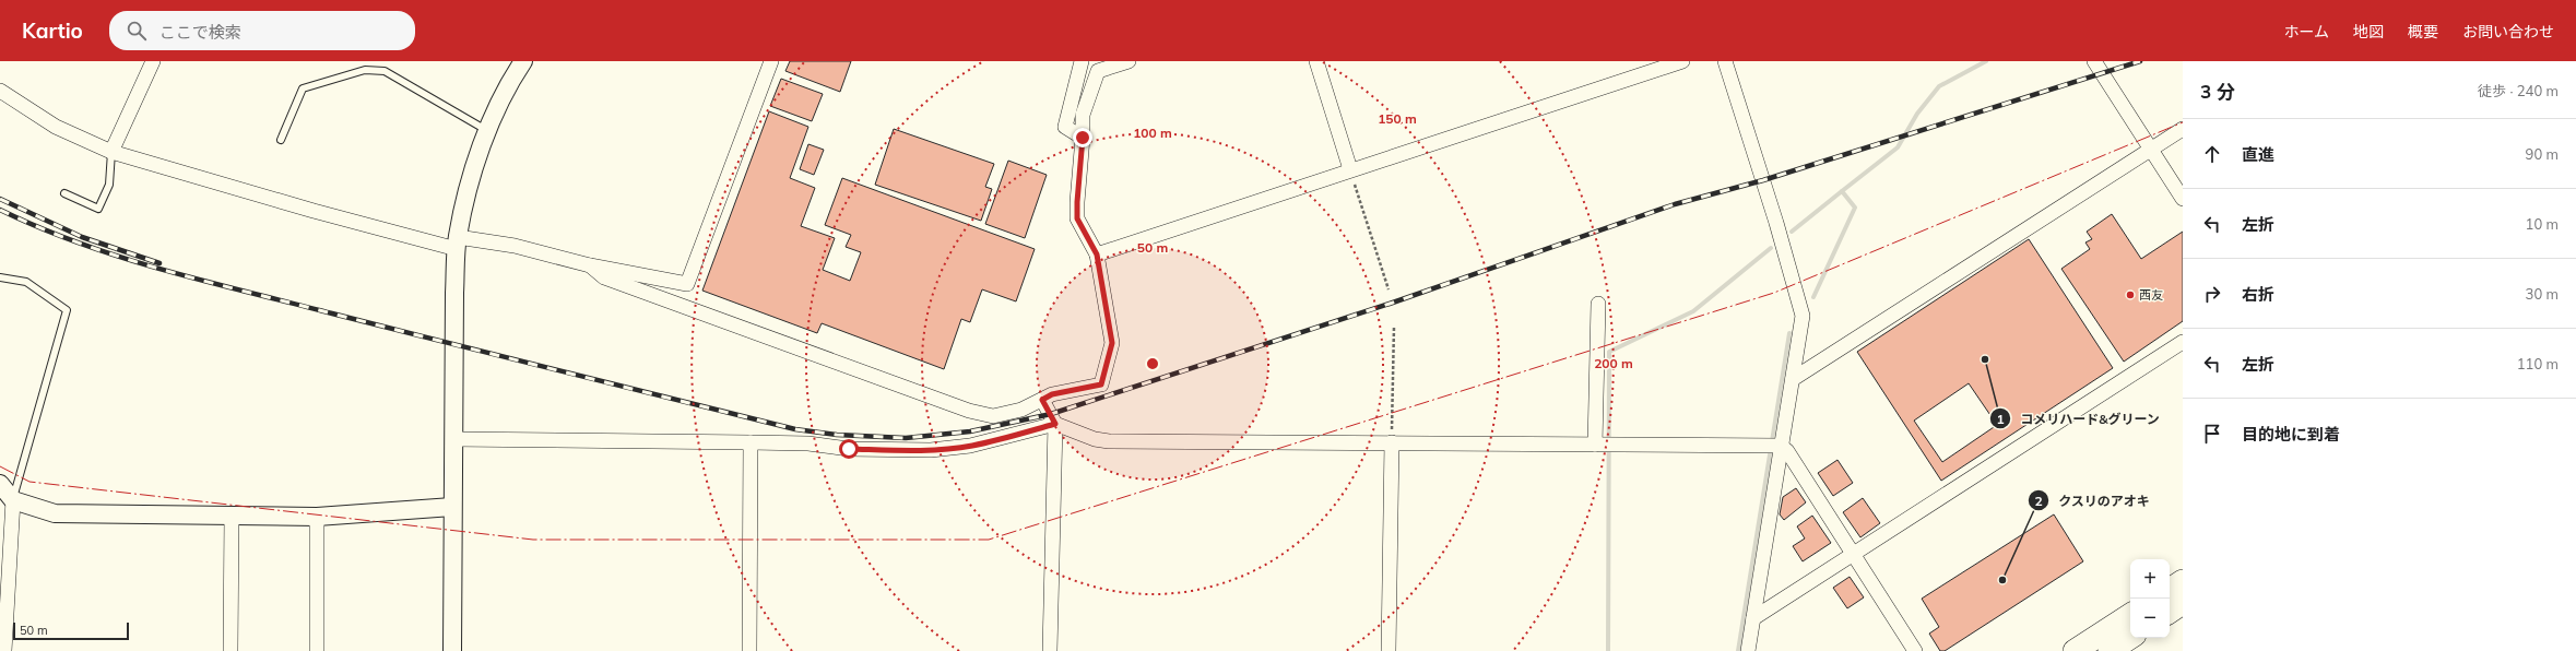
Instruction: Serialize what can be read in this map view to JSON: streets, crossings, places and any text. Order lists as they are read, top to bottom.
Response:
{
  "places": ["西友", "コメリハード&グリーン", "クスリのアオキ"],
  "scale_bar": "50 m",
  "page": {
    "header": "Kartio",
    "search": "ここで検索",
    "nav": [
      "ホーム",
      "地図",
      "概要",
      "お問い合わせ"
    ],
    "heading": ["3 分", "徒歩 · 240 m"],
    "list": [
      ["直進", "90 m"],
      ["左折", "10 m"],
      ["右折", "30 m"],
      ["左折", "110 m"],
      "目的地に到着"
    ],
    "map_buttons": ["+", "−"],
    "scale": "50 m"
  },
  "rings": [
    "150 m",
    "100 m",
    "50 m",
    "200 m"
  ]
}
